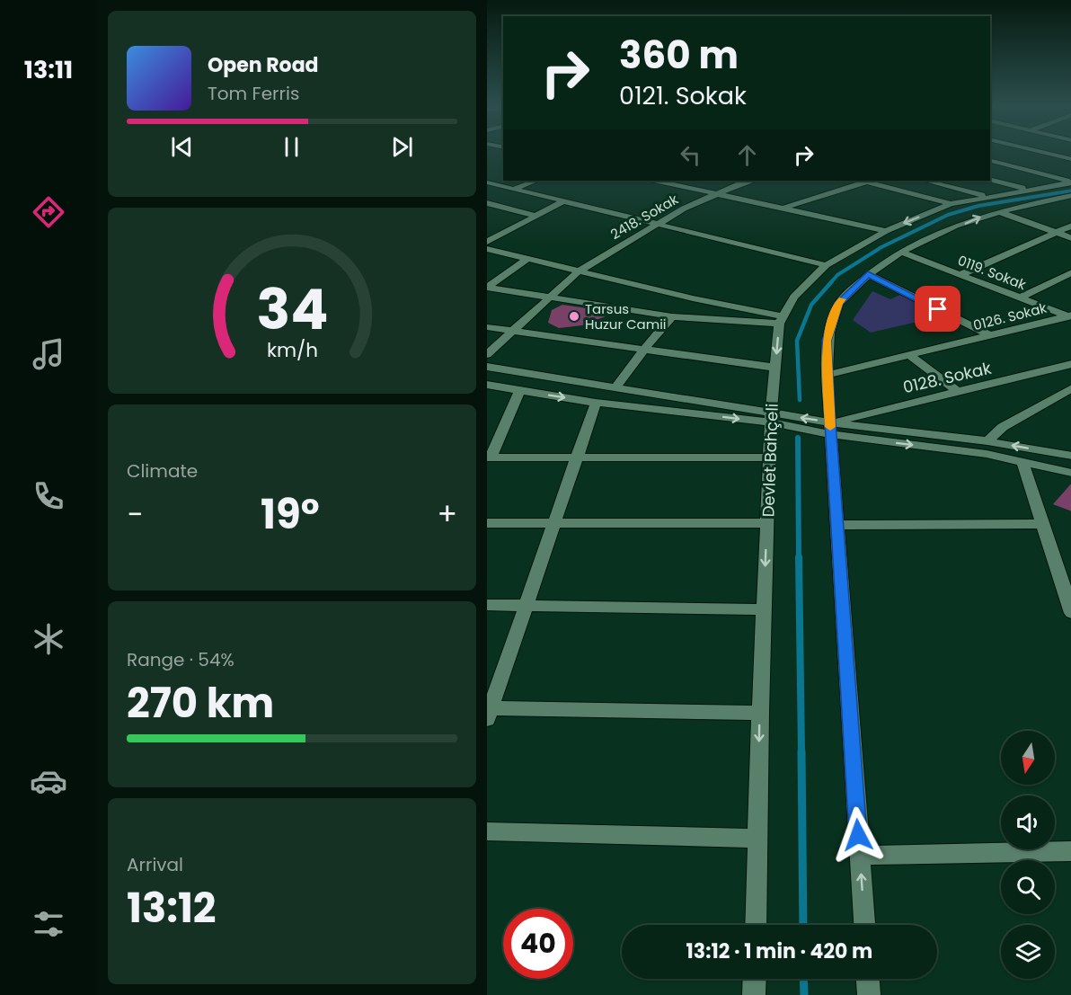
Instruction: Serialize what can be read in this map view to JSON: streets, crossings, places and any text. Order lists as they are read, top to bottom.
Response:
{
  "streets": {
    "street": [
      "2418. Sokak",
      "0119. Sokak",
      "0126. Sokak",
      "0128. Sokak",
      "Devlet Bahçeli"
    ]
  },
  "crossings": [
    ["0119. Sokak", "0126. Sokak"]
  ],
  "places": ["Tarsus Huzur Camii"],
  "north": "bottom",
  "page": {
    "tabs": "13:11",
    "turn": ["360 m", "0121. Sokak"],
    "song": ["Open Road", "Tom Ferris"],
    "tile": [
      "Climate",
      ["Range · 54%", "270 km"],
      ["Arrival", "13:12"]
    ],
    "heat": ["−", "19°", "+"],
    "limit": "40",
    "trip": "13:12 · 1 min · 420 m",
    "gauge": ["34", "km/h"]
  }
}
